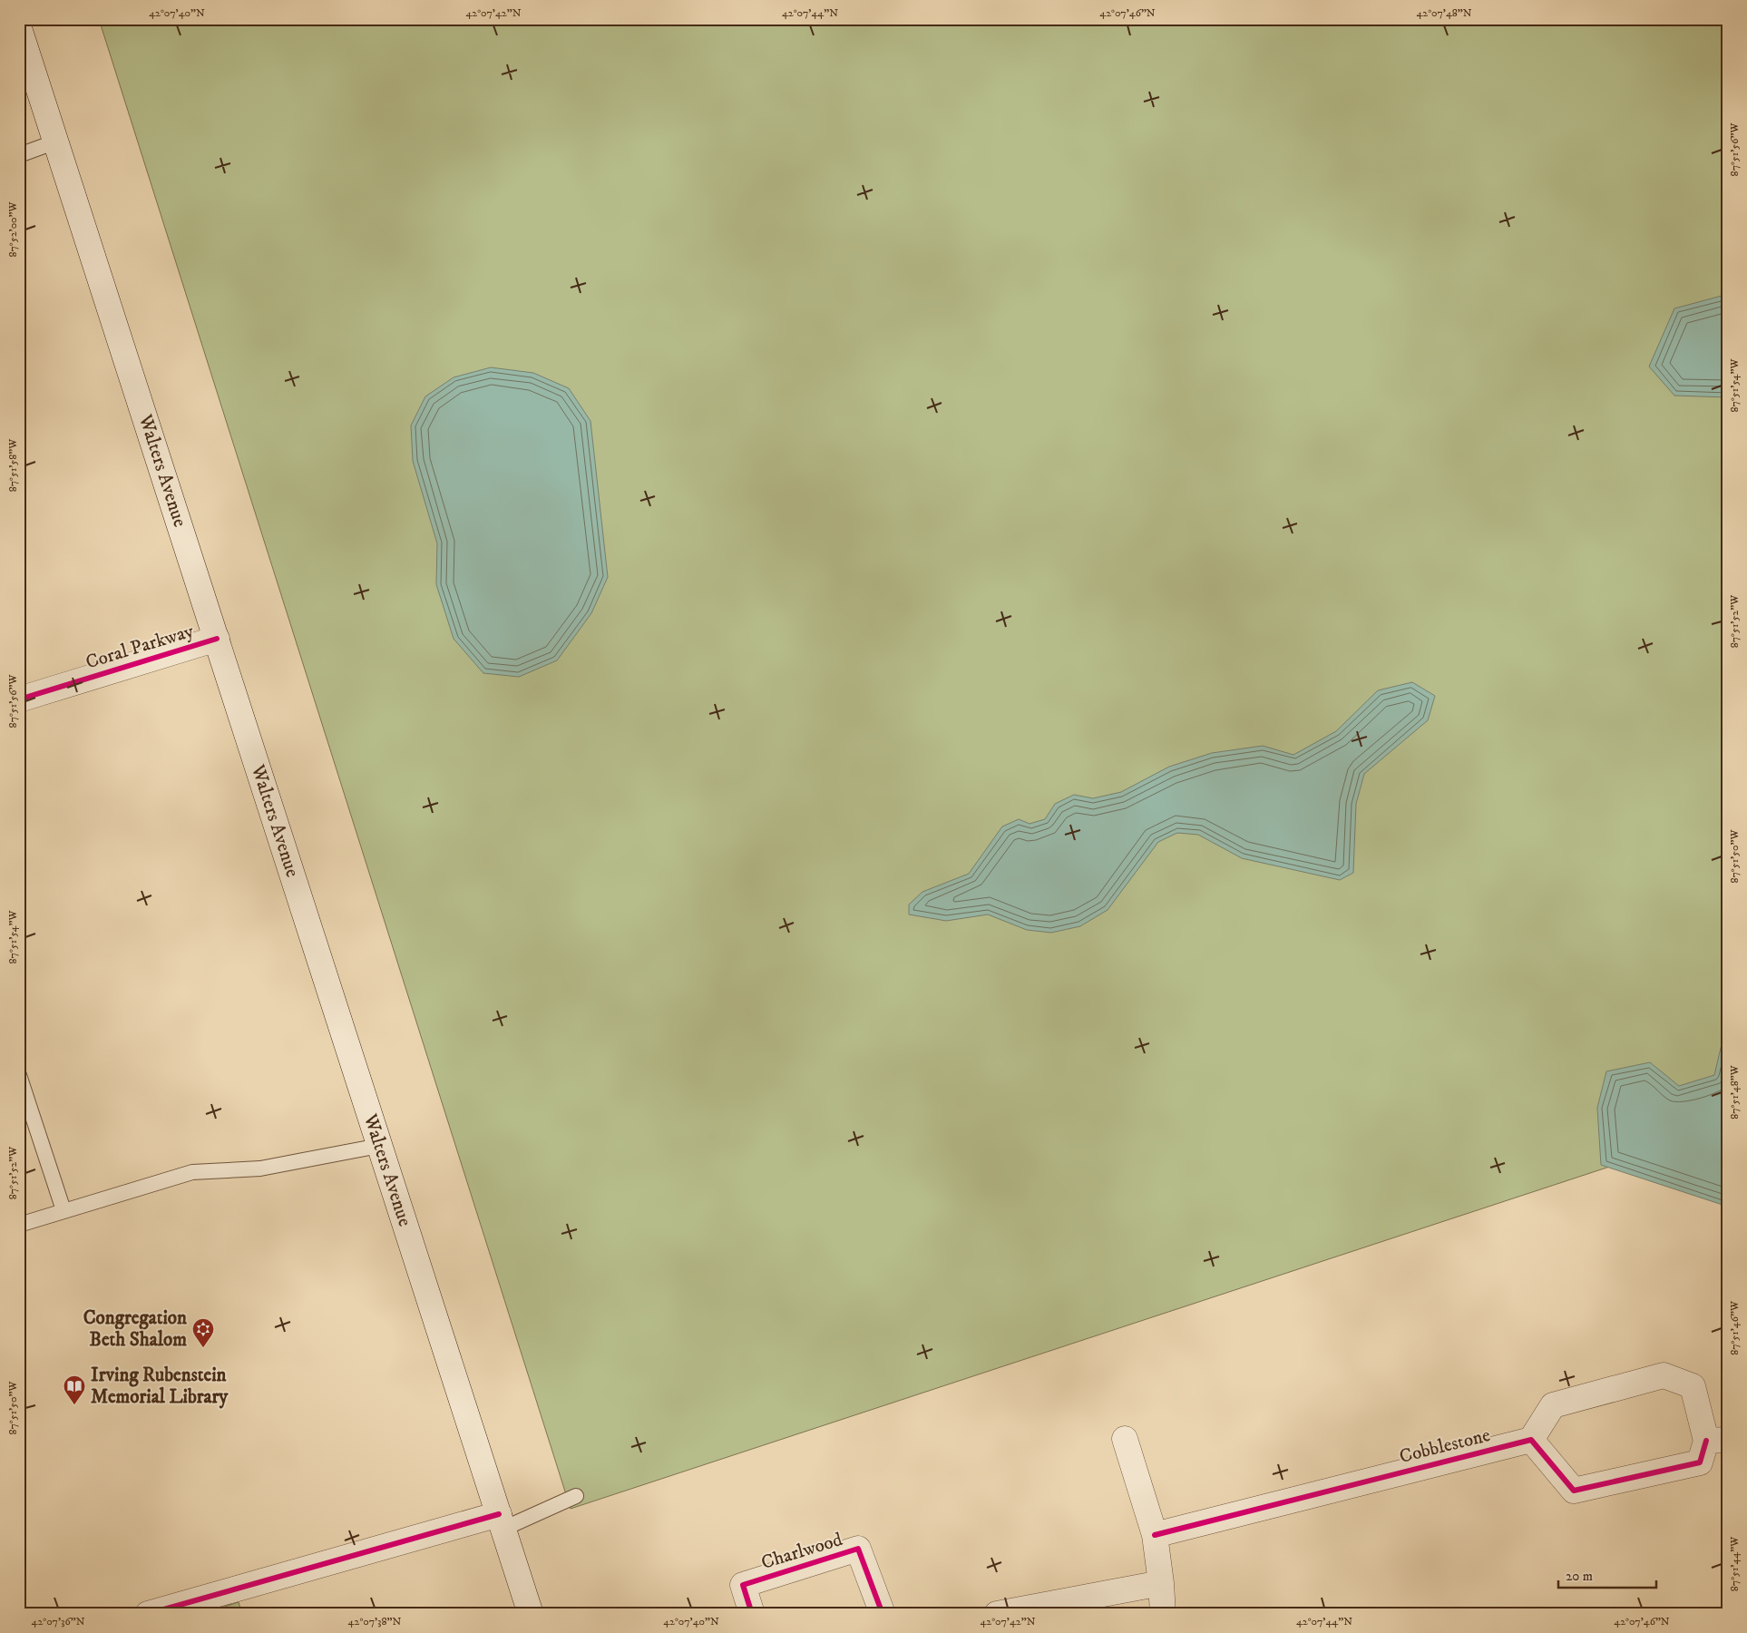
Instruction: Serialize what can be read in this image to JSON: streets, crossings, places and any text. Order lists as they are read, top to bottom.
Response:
{
  "streets": {
    "street": [
      "Walters Avenue",
      "Coral Parkway",
      "Cobblestone",
      "Charlwood"
    ]
  },
  "crossings": [
    ["Walters Avenue", "Coral Parkway"]
  ],
  "places": {
    "synagogue": ["Congregation Beth Shalom"],
    "library": ["Irving Rubenstein Memorial Library"]
  },
  "scale_bar": "20 m",
  "coordinates": [
    "42°07'40\"N",
    "42°07'42\"N",
    "42°07'44\"N",
    "42°07'46\"N",
    "42°07'48\"N",
    "87°51'56\"W",
    "87°52'00\"W",
    "87°51'54\"W",
    "87°51'58\"W",
    "87°51'52\"W",
    "87°51'50\"W",
    "87°51'48\"W",
    "87°51'46\"W",
    "87°51'44\"W",
    "42°07'36\"N",
    "42°07'38\"N"
  ]
}
